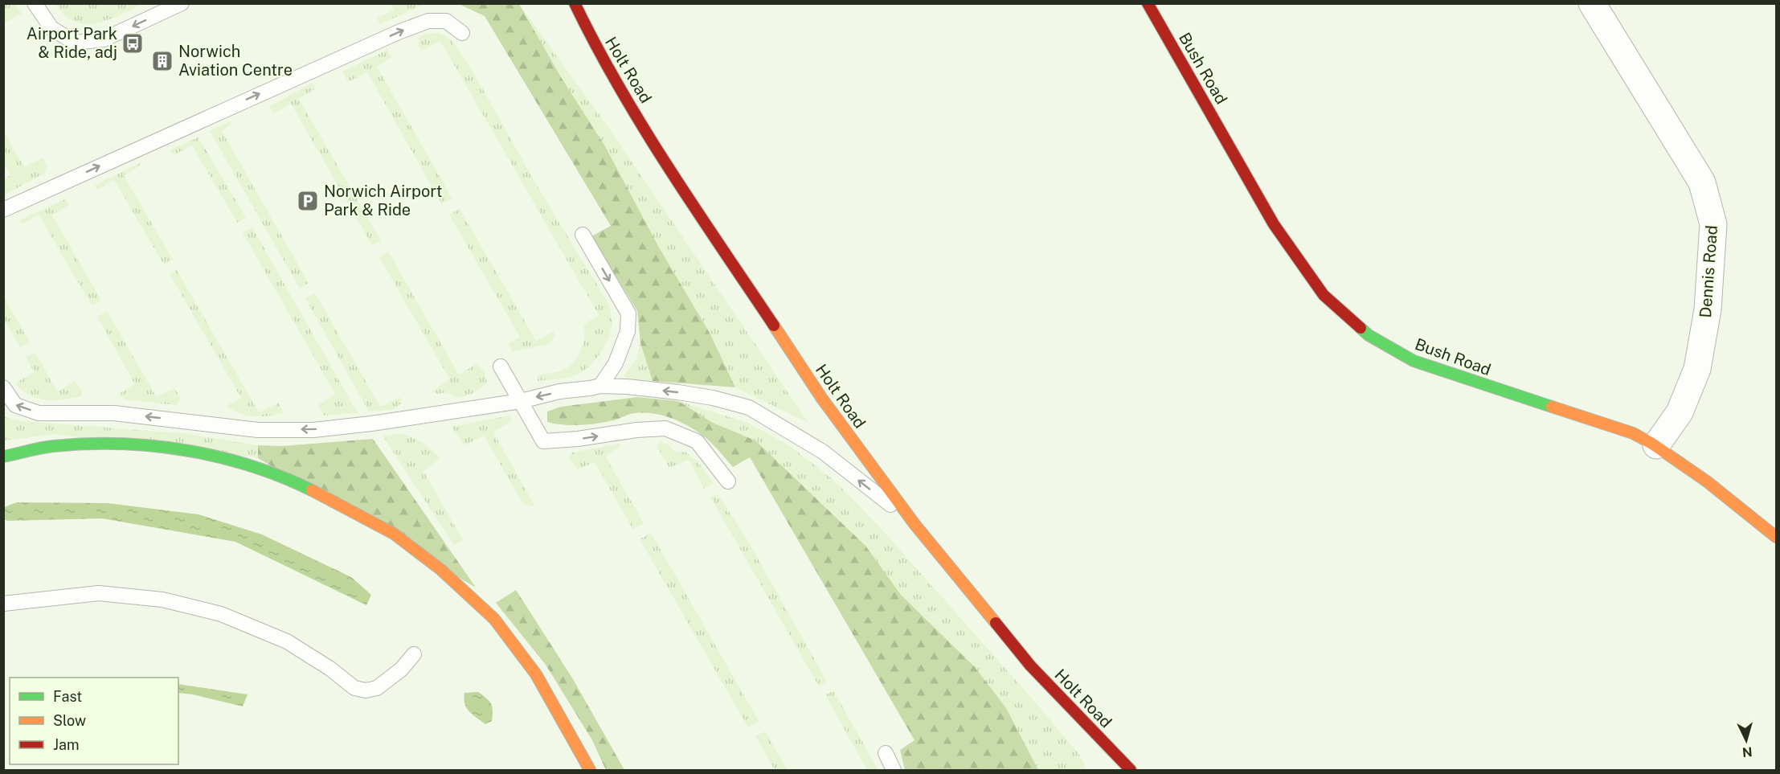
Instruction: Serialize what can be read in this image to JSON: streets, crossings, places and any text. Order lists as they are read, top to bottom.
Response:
{
  "streets": {
    "main road": ["Bush Road", "Holt Road"],
    "street": ["Dennis Road"]
  },
  "crossings": [
    ["Bush Road", "Dennis Road"]
  ],
  "places": {
    "bus stop": ["Airport Park & Ride, adj"],
    "building": ["Norwich Aviation Centre"],
    "parking": ["Norwich Airport Park & Ride"]
  },
  "legend": ["Fast", "Slow", "Jam"],
  "north": "bottom"
}
